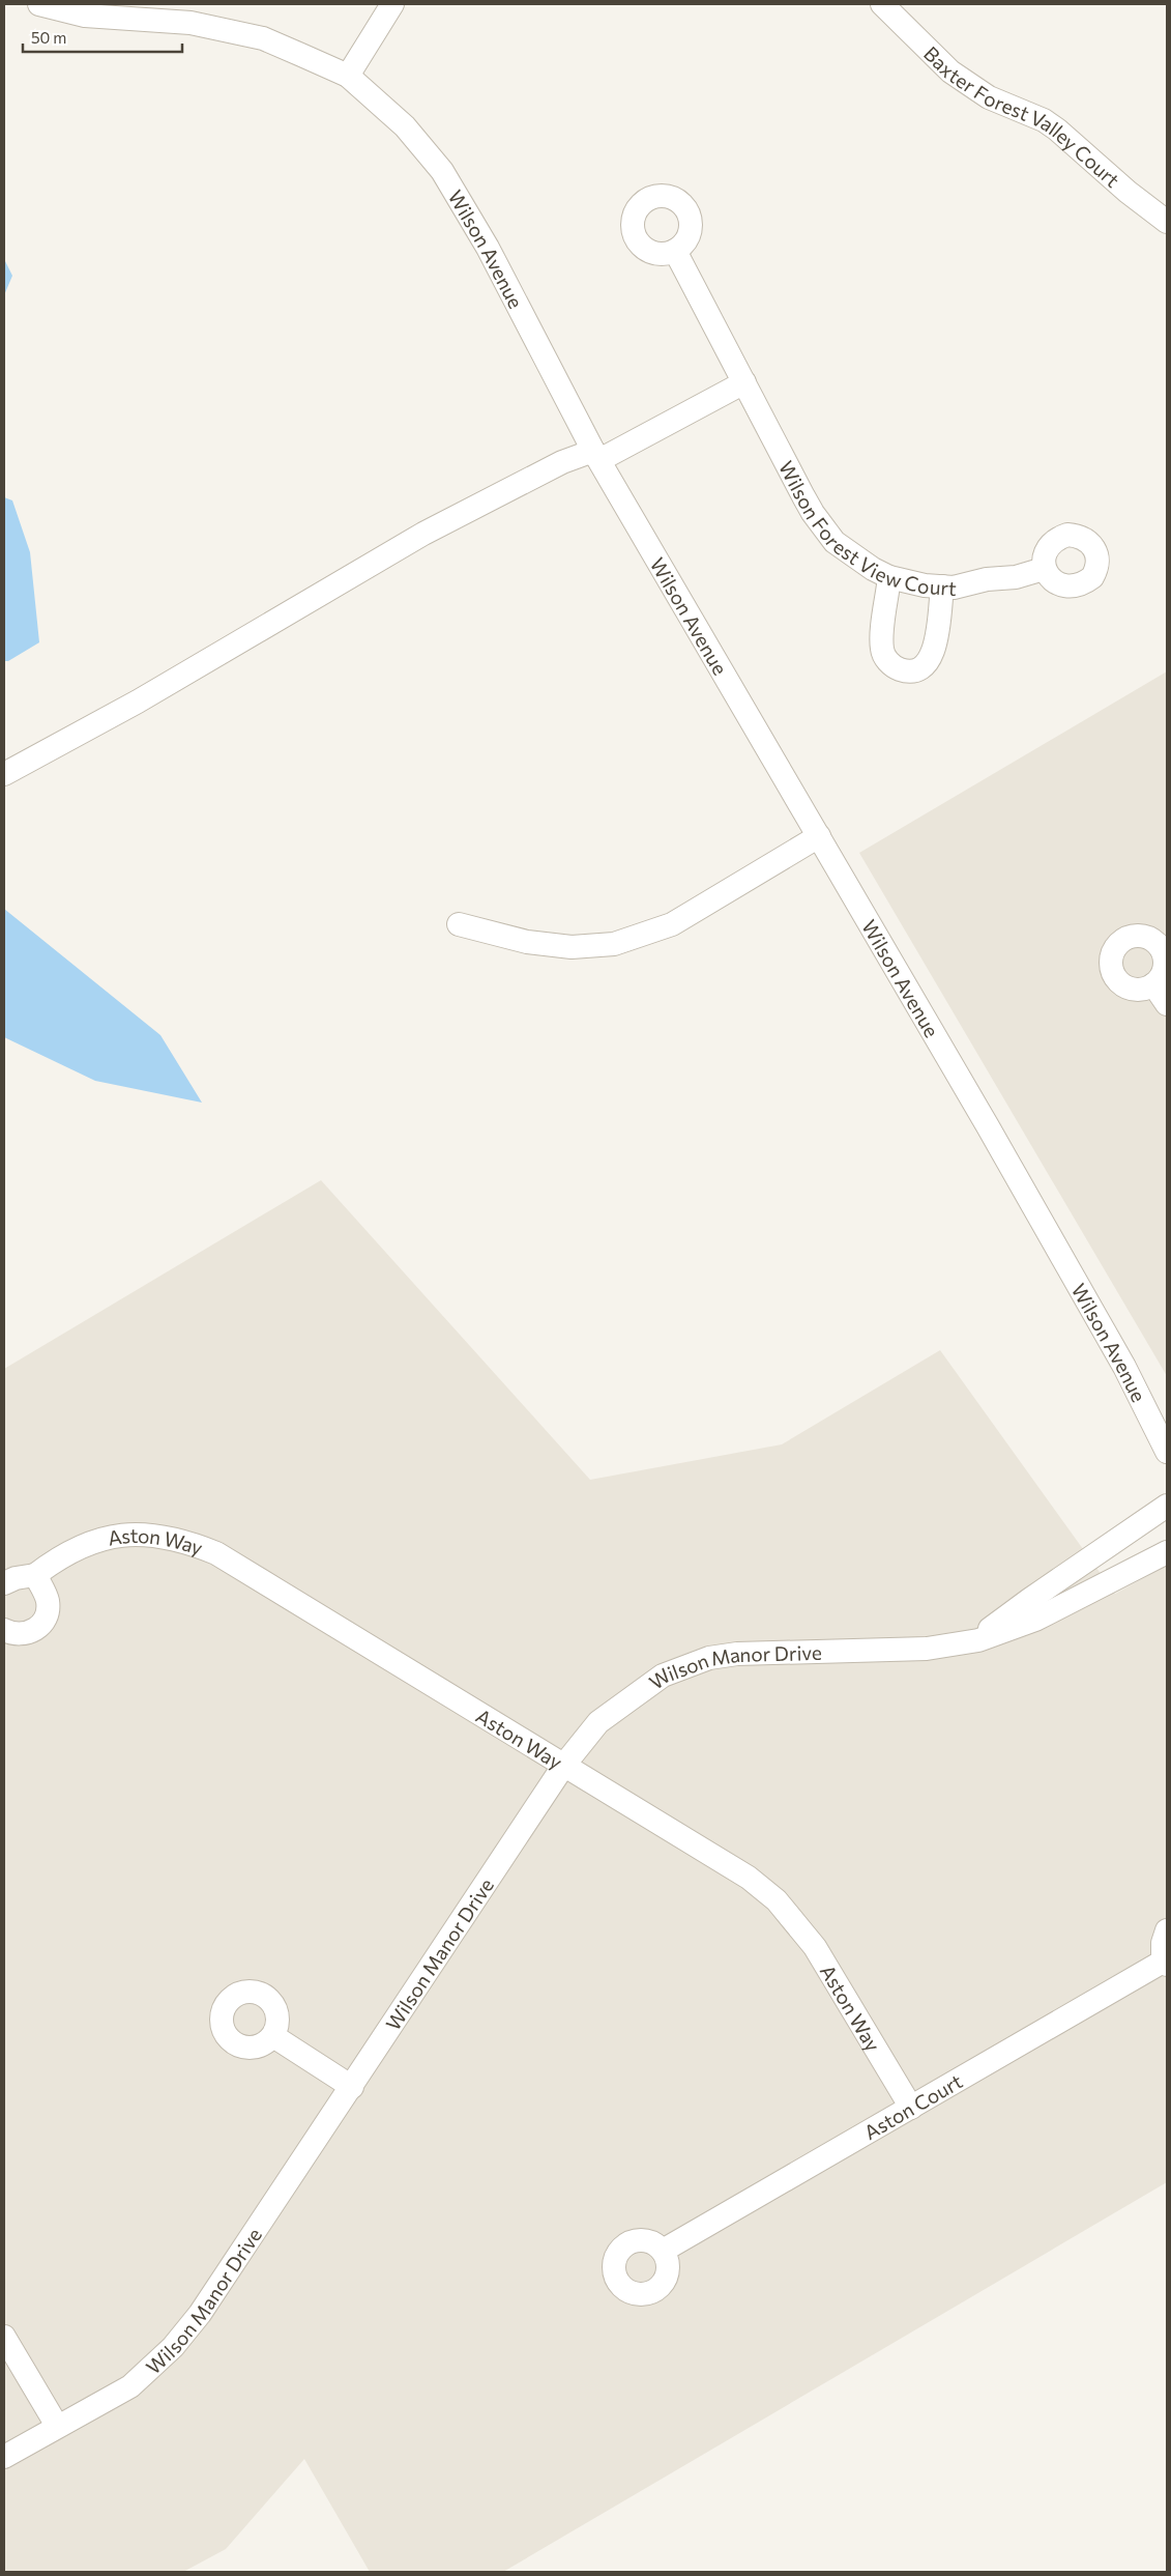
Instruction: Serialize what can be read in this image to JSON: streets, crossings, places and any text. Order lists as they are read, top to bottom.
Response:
{
  "streets": {
    "street": [
      "Baxter Forest Valley Court",
      "Wilson Avenue",
      "Wilson Forest View Court",
      "Aston Way",
      "Wilson Manor Drive",
      "Aston Court"
    ]
  },
  "crossings": [
    ["Aston Way", "Wilson Manor Drive"],
    ["Aston Way", "Aston Court"]
  ],
  "scale_bar": "50 m"
}
